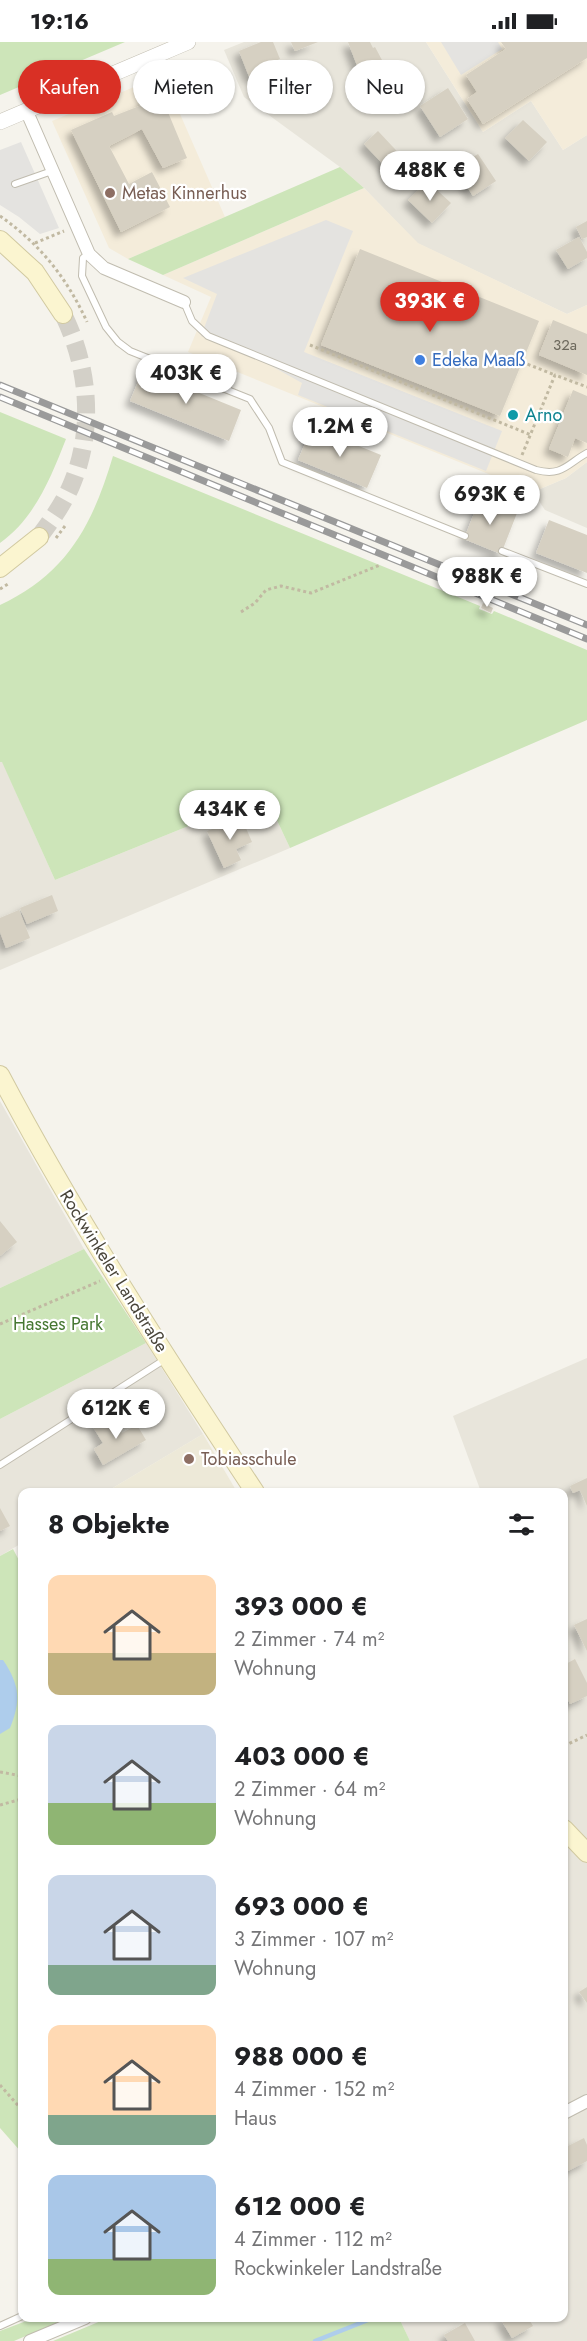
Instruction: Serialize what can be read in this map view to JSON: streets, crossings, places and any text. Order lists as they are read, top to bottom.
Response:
{
  "streets": {
    "main road": ["Rockwinkeler Landstraße"]
  },
  "parks": ["Hasses Park"],
  "places": [
    "Metas Kinnerhus",
    "Edeka Maaß",
    "Arno",
    "Tobiasschule"
  ],
  "house_numbers": ["32a"],
  "page": {
    "status": "19:16",
    "chip": [
      "Kaufen",
      "Mieten",
      "Filter",
      "Neu"
    ],
    "price": [
      "488K €",
      "393K €",
      "403K €",
      "1.2M €",
      "693K €",
      "988K €",
      "434K €",
      "612K €"
    ],
    "heading": "8 Objekte",
    "list": [
      {
        "name": "393 000 €",
        "note": "2 Zimmer · 74 m² · Wohnung"
      },
      {
        "name": "403 000 €",
        "note": "2 Zimmer · 64 m² · Wohnung"
      },
      {
        "name": "693 000 €",
        "note": "3 Zimmer · 107 m² · Wohnung"
      },
      {
        "name": "988 000 €",
        "note": "4 Zimmer · 152 m² · Haus"
      },
      {
        "name": "612 000 €",
        "note": "4 Zimmer · 112 m² · Rockwinkeler Landstraße"
      }
    ]
  }
}
